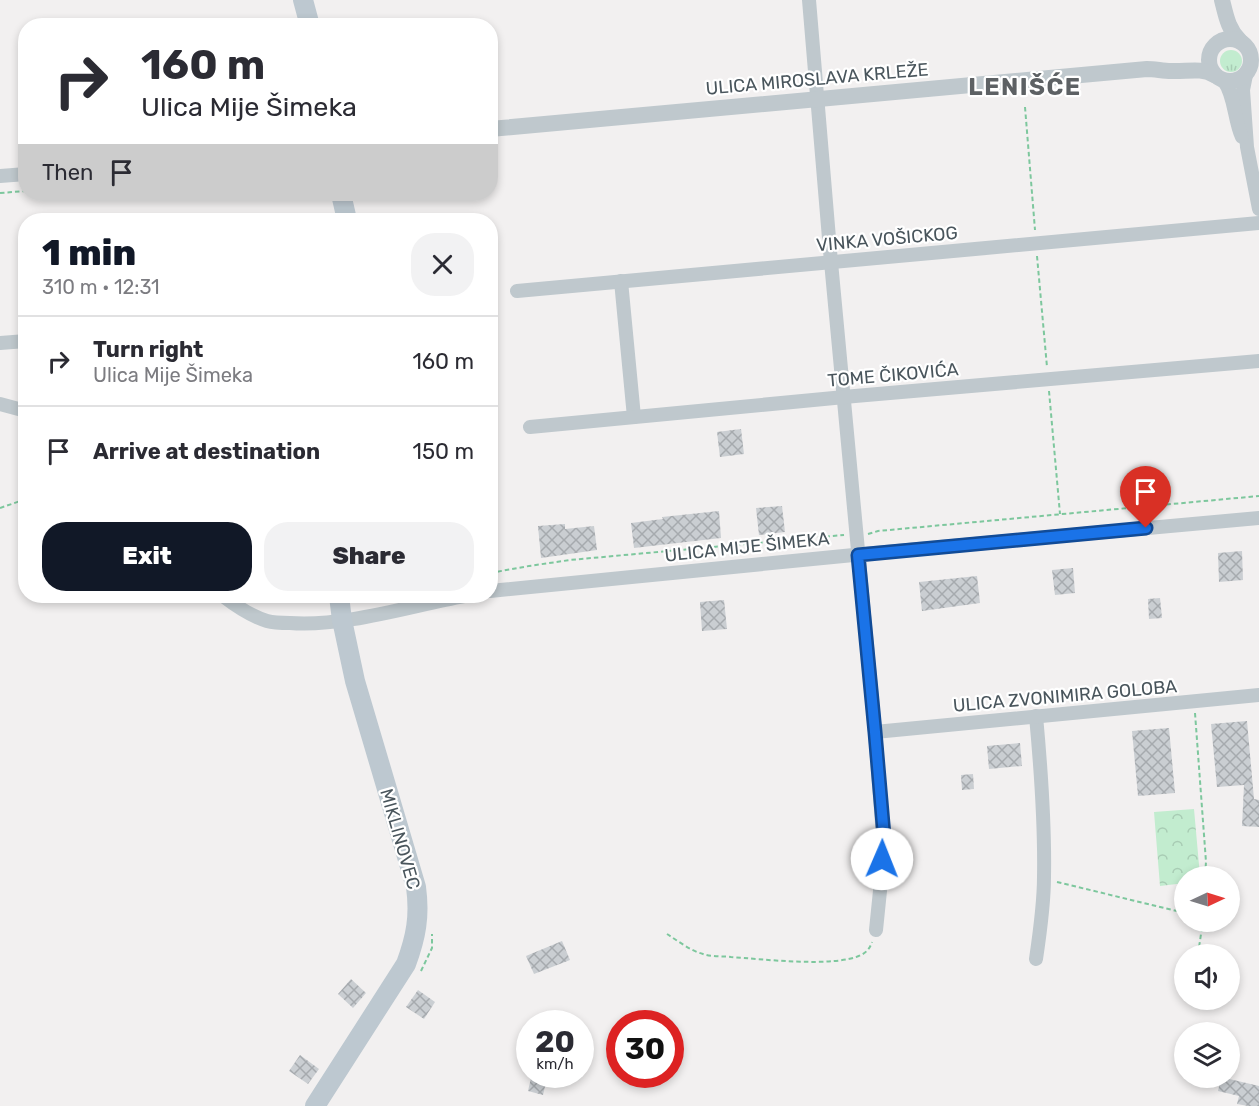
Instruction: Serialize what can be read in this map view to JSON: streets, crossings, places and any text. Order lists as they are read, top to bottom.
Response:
{
  "streets": {
    "main road": ["MIKLINOVEC"],
    "street": [
      "ULICA MIROSLAVA KRLEŽE",
      "VINKA VOŠICKOG",
      "TOME ČIKOVIĆA",
      "ULICA MIJE ŠIMEKA",
      "ULICA ZVONIMIRA GOLOBA"
    ]
  },
  "districts": ["LENIŠĆE"],
  "north": "right",
  "page": {
    "turn": ["160 m", "Ulica Mije Šimeka"],
    "then": "Then",
    "heading": ["1 min", "310 m · 12:31"],
    "list": [
      {
        "name": "Turn right",
        "note": "Ulica Mije Šimeka",
        "value": "160 m"
      },
      {
        "name": "Arrive at destination",
        "value": "150 m"
      }
    ],
    "buttons": ["Exit", "Share"],
    "speed": "20 km/h",
    "limit": "30"
  }
}
